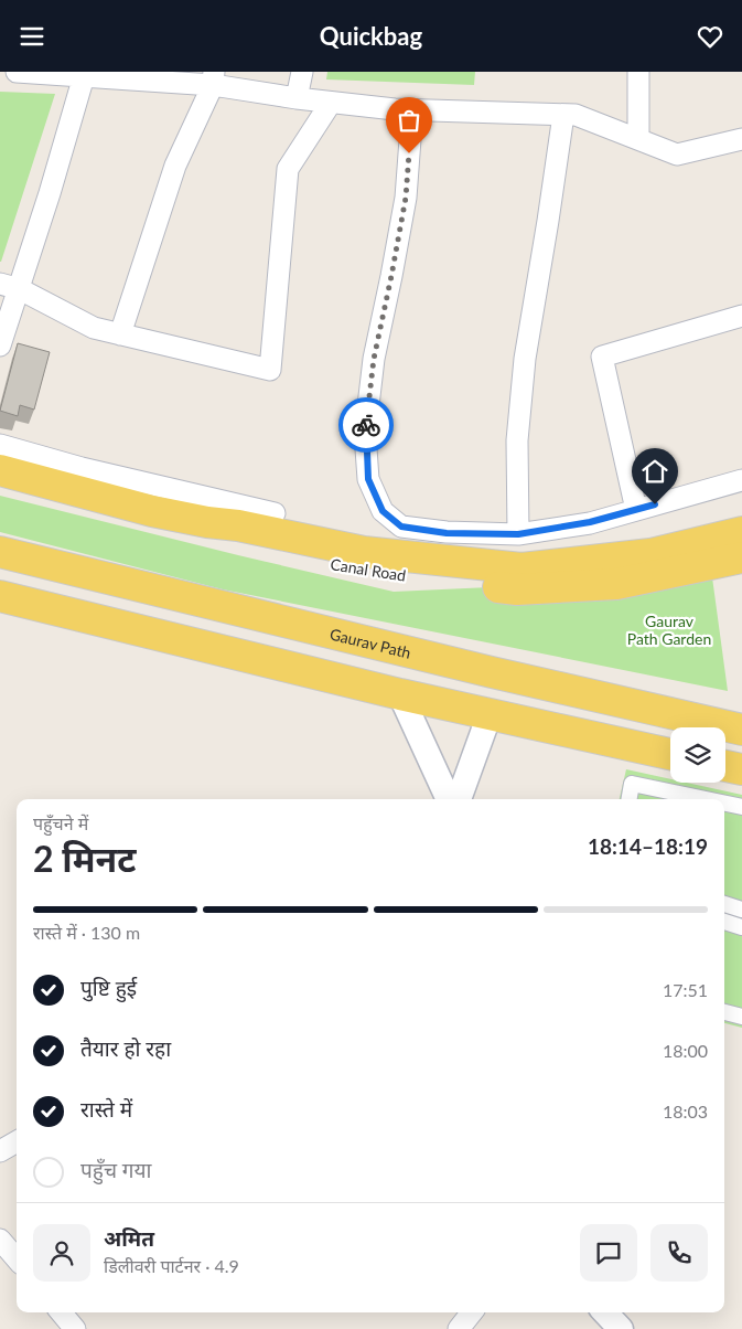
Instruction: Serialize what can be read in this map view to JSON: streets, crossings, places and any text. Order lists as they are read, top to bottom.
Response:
{
  "streets": {
    "main road": ["Canal Road", "Gaurav Path"]
  },
  "parks": ["Gaurav Path Garden"],
  "page": {
    "header": "Quickbag",
    "heading": ["2 मिनट", "पहुँचने में", "18:14–18:19"],
    "panel": ["अमित", "डिलीवरी पार्टनर · 4.9"],
    "bar": "रास्ते में · 130 m",
    "list": [
      ["पुष्टि हुई", "17:51"],
      ["तैयार हो रहा", "18:00"],
      ["रास्ते में", "18:03"],
      "पहुँच गया"
    ]
  }
}
